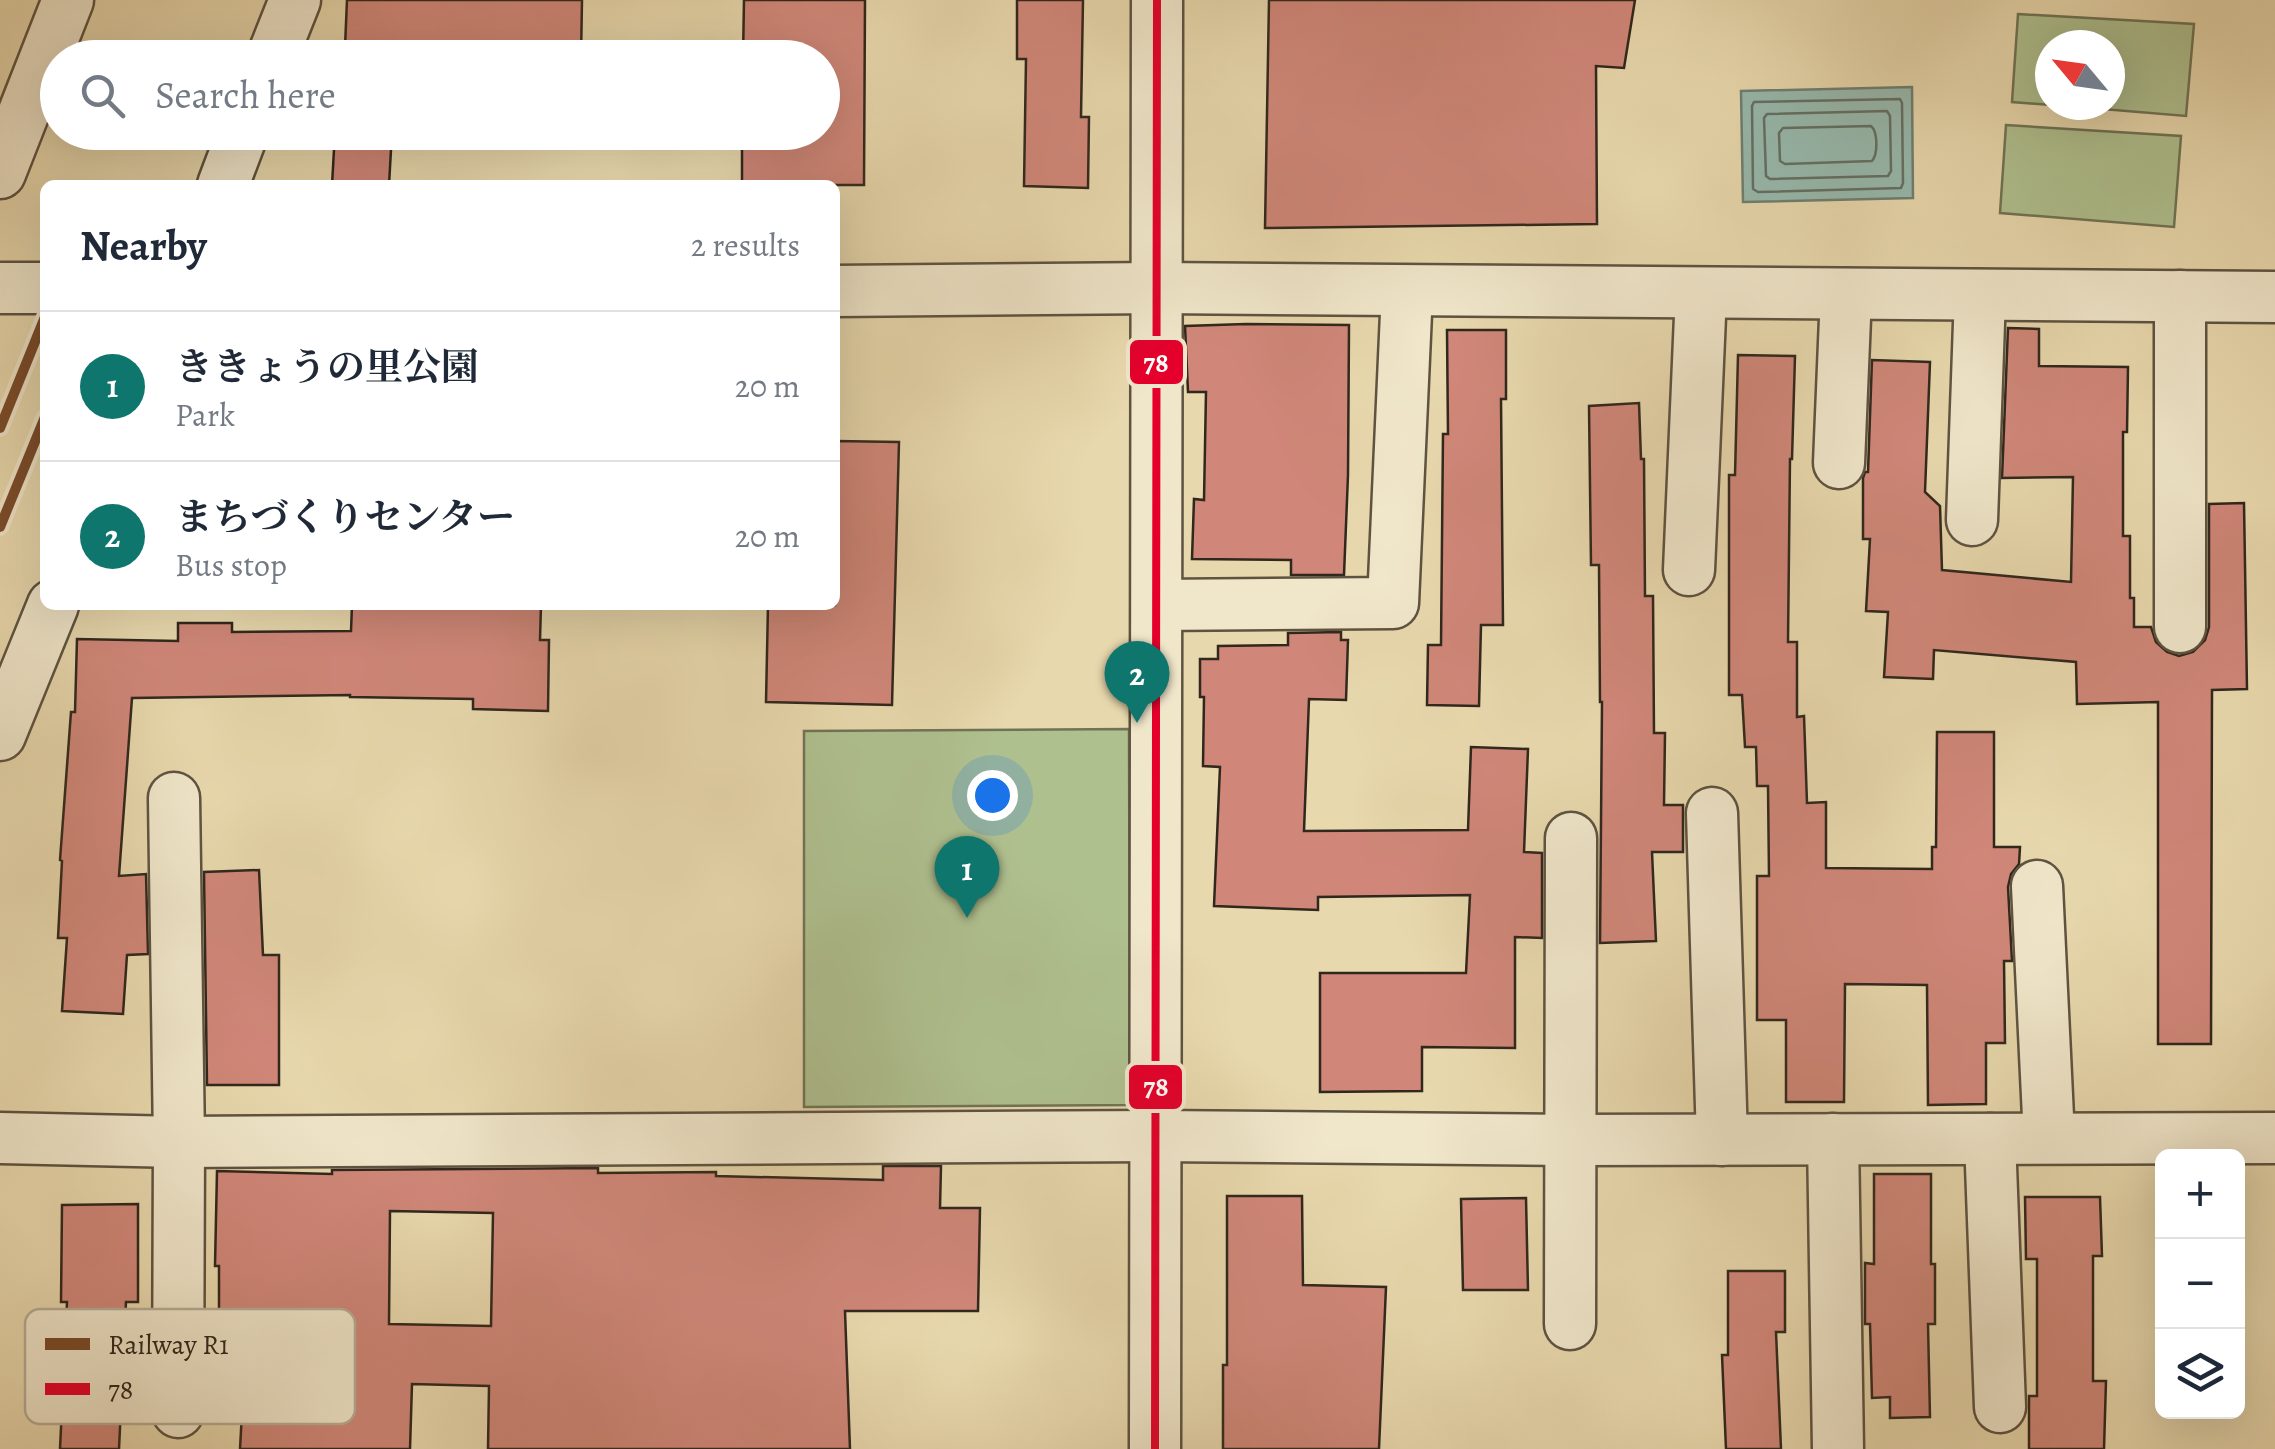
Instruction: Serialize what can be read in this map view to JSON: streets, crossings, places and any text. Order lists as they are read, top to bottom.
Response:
{
  "lines": ["transit line 78", "rail line R1"],
  "legend": ["Railway R1", "78"],
  "north": "top left",
  "page": {
    "search": "Search here",
    "heading": ["Nearby", "2 results"],
    "list": [
      {
        "mark": "1",
        "name": "ききょうの里公園",
        "note": "Park",
        "value": "20 m"
      },
      {
        "mark": "2",
        "name": "まちづくりセンター",
        "note": "Bus stop",
        "value": "20 m"
      }
    ],
    "pins": ["2", "1"],
    "map_buttons": ["+", "−"]
  }
}
